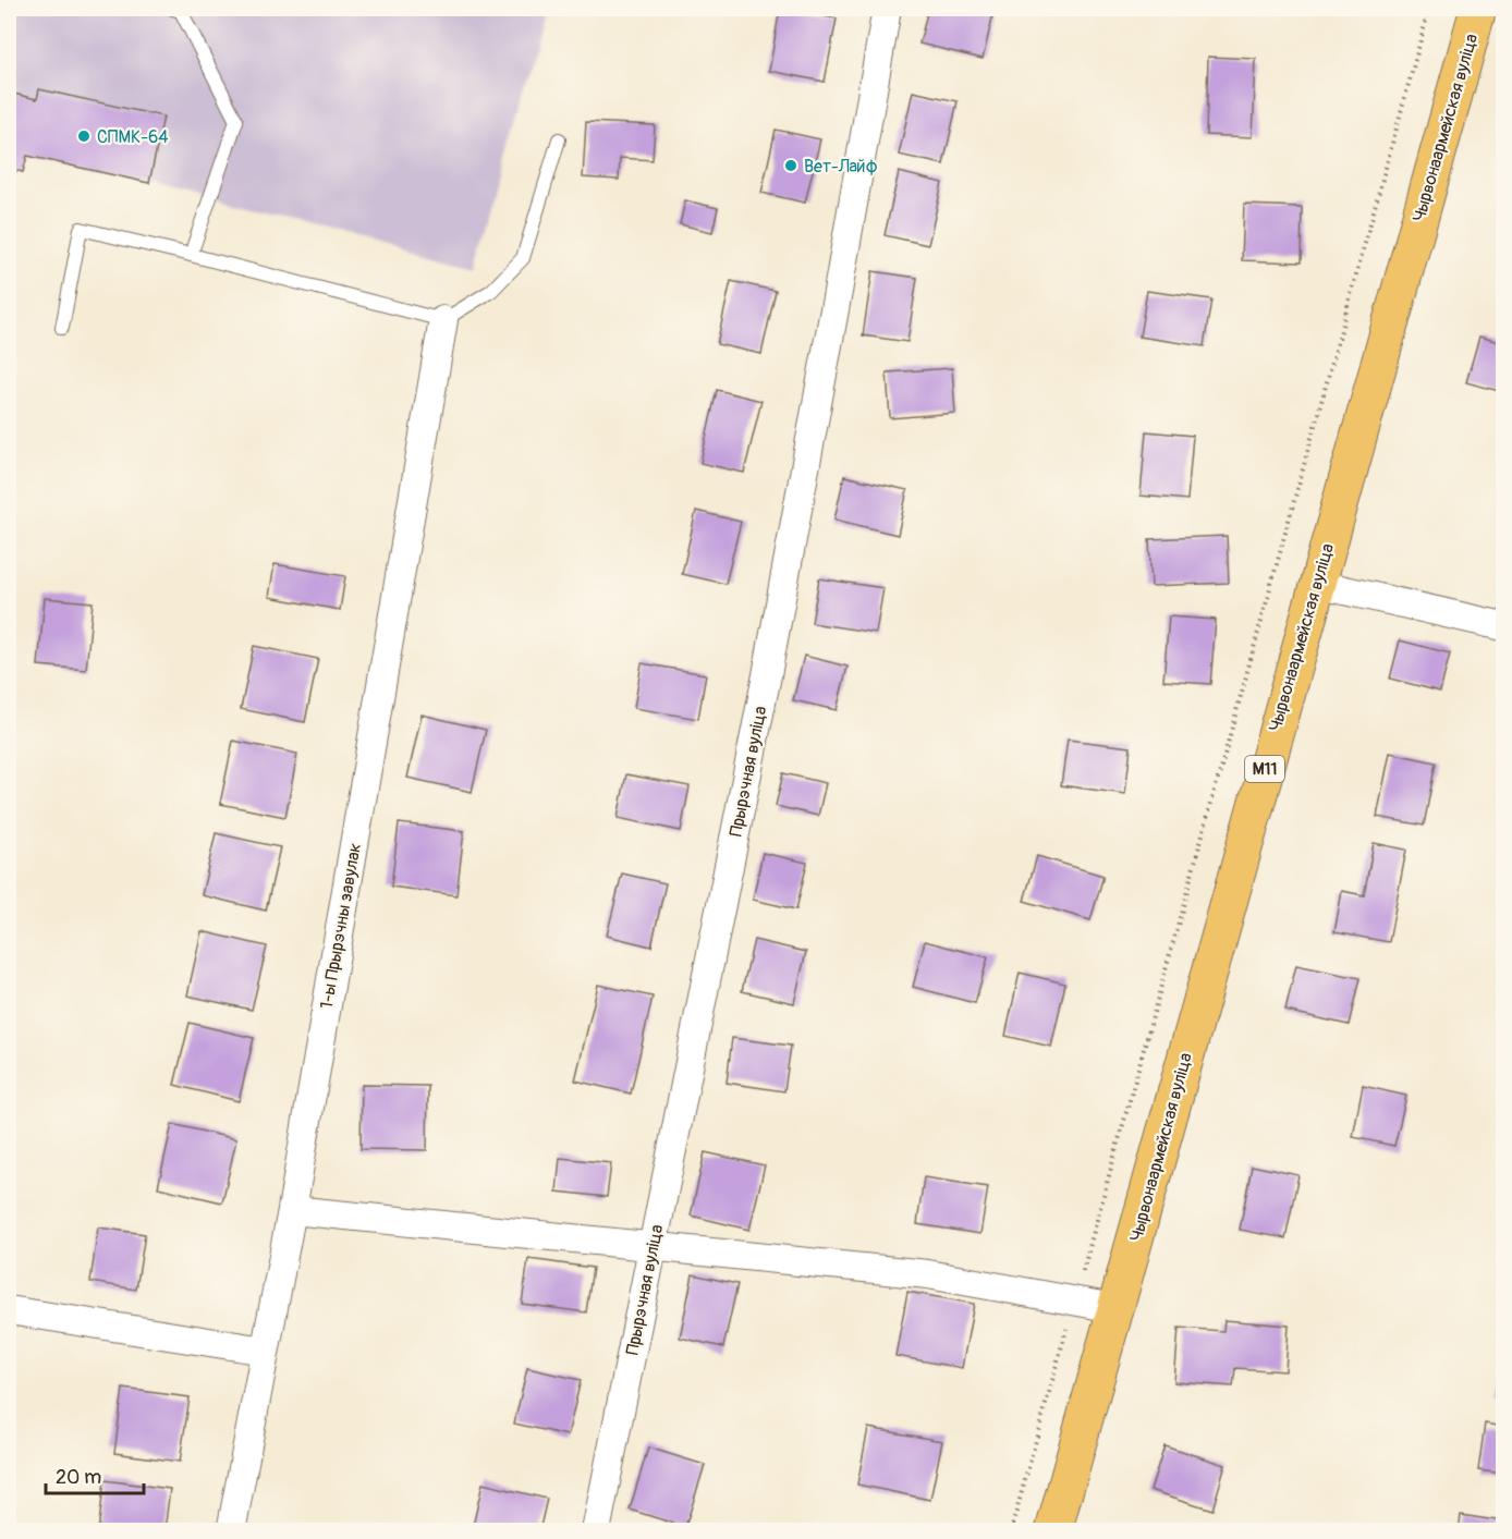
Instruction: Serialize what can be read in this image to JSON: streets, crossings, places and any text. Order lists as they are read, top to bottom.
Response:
{
  "streets": {
    "highway": ["Чырвонаармейская вуліца", "М11"],
    "street": ["Прырэчная вуліца", "1-ы Прырэчны завулак"]
  },
  "places": ["СПМК-64", "Вет-Лайф"],
  "scale_bar": "20 m"
}
